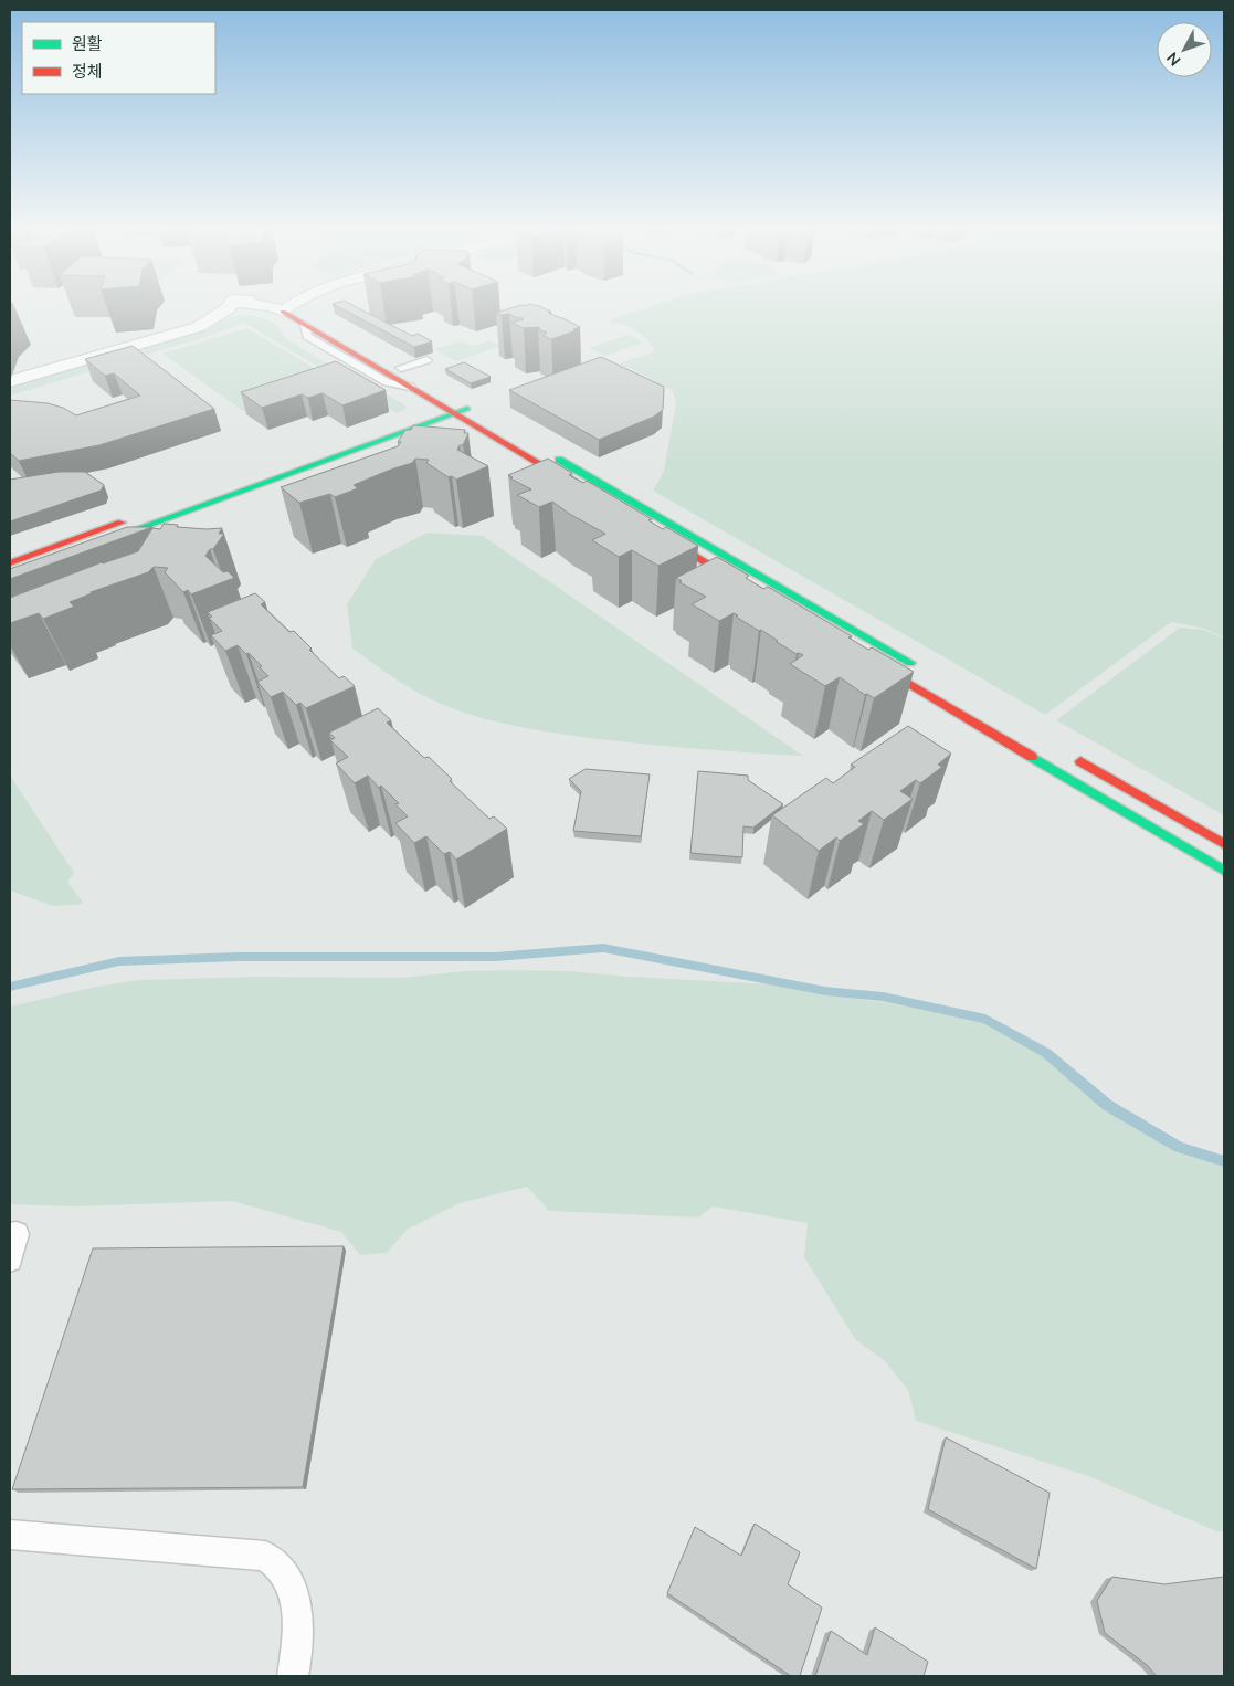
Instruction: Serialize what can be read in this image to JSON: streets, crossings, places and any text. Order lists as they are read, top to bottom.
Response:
{
  "legend": ["원활", "정체"],
  "north": "bottom left"
}
